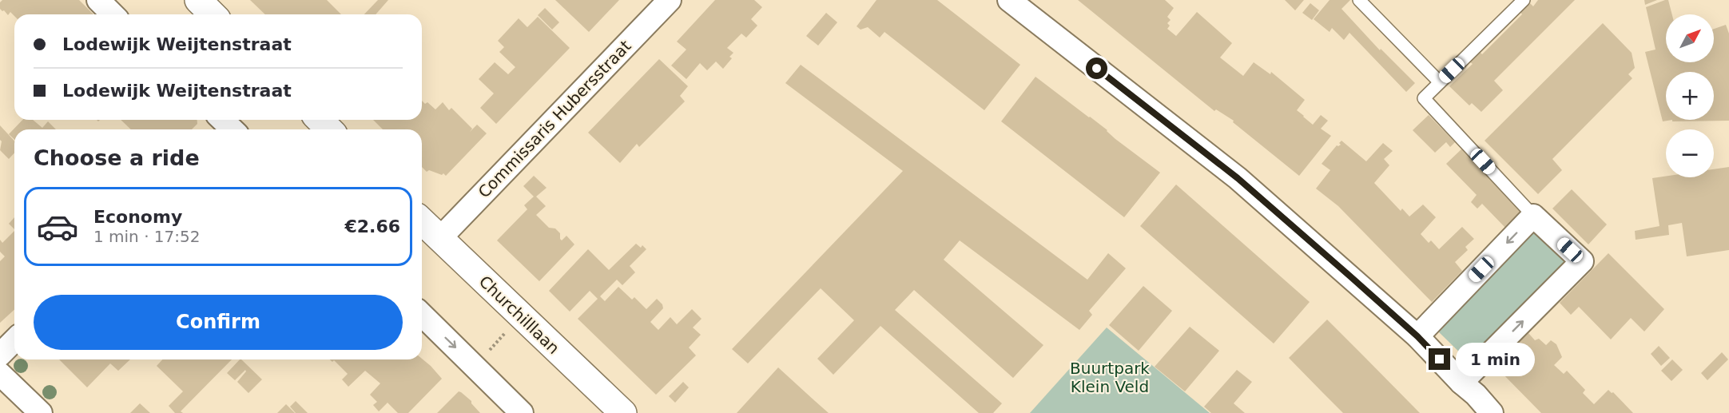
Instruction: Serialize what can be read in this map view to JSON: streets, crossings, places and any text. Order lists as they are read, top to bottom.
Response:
{
  "streets": {
    "street": ["Commissaris Hubersstraat", "Churchilllaan"]
  },
  "crossings": [
    ["Commissaris Hubersstraat", "Churchilllaan"]
  ],
  "parks": ["Buurtpark Klein Veld"],
  "north": "top right",
  "page": {
    "map_buttons": ["+", "−"],
    "banner": ["Lodewijk Weijtenstraat", "Lodewijk Weijtenstraat"],
    "heading": "Choose a ride",
    "list": [
      {
        "name": "Economy",
        "note": "1 min · 17:52",
        "value": "€2.66"
      }
    ],
    "buttons": "Confirm",
    "bubble": "1 min"
  }
}
